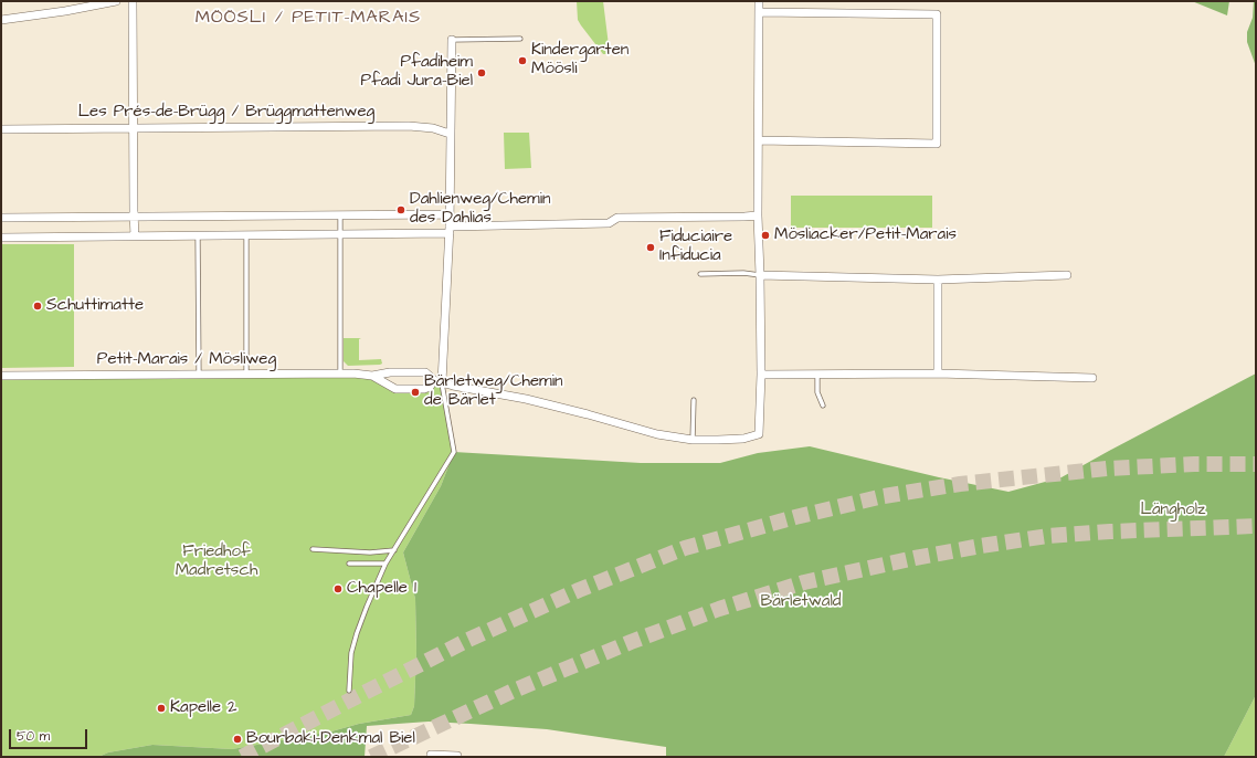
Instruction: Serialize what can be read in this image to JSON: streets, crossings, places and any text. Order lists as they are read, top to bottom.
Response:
{
  "streets": {
    "street": ["Les Prés-de-Brügg / Brüggmattenweg", "Petit-Marais / Mösliweg"]
  },
  "districts": ["MÖÖSLI / PETIT-MARAIS"],
  "parks": ["Längholz", "Friedhof Madretsch", "Bärletwald"],
  "places": [
    "Kindergarten Möösli",
    "Pfadiheim Pfadi Jura-Biel",
    "Dahlienweg/Chemin des Dahlias",
    "Mösliacker/Petit-Marais",
    "Fiduciaire Infiducia",
    "Schuttimatte",
    "Bärletweg/Chemin de Bärlet",
    "Chapelle 1",
    "Kapelle 2",
    "Bourbaki-Denkmal Biel"
  ],
  "scale_bar": "50 m"
}
